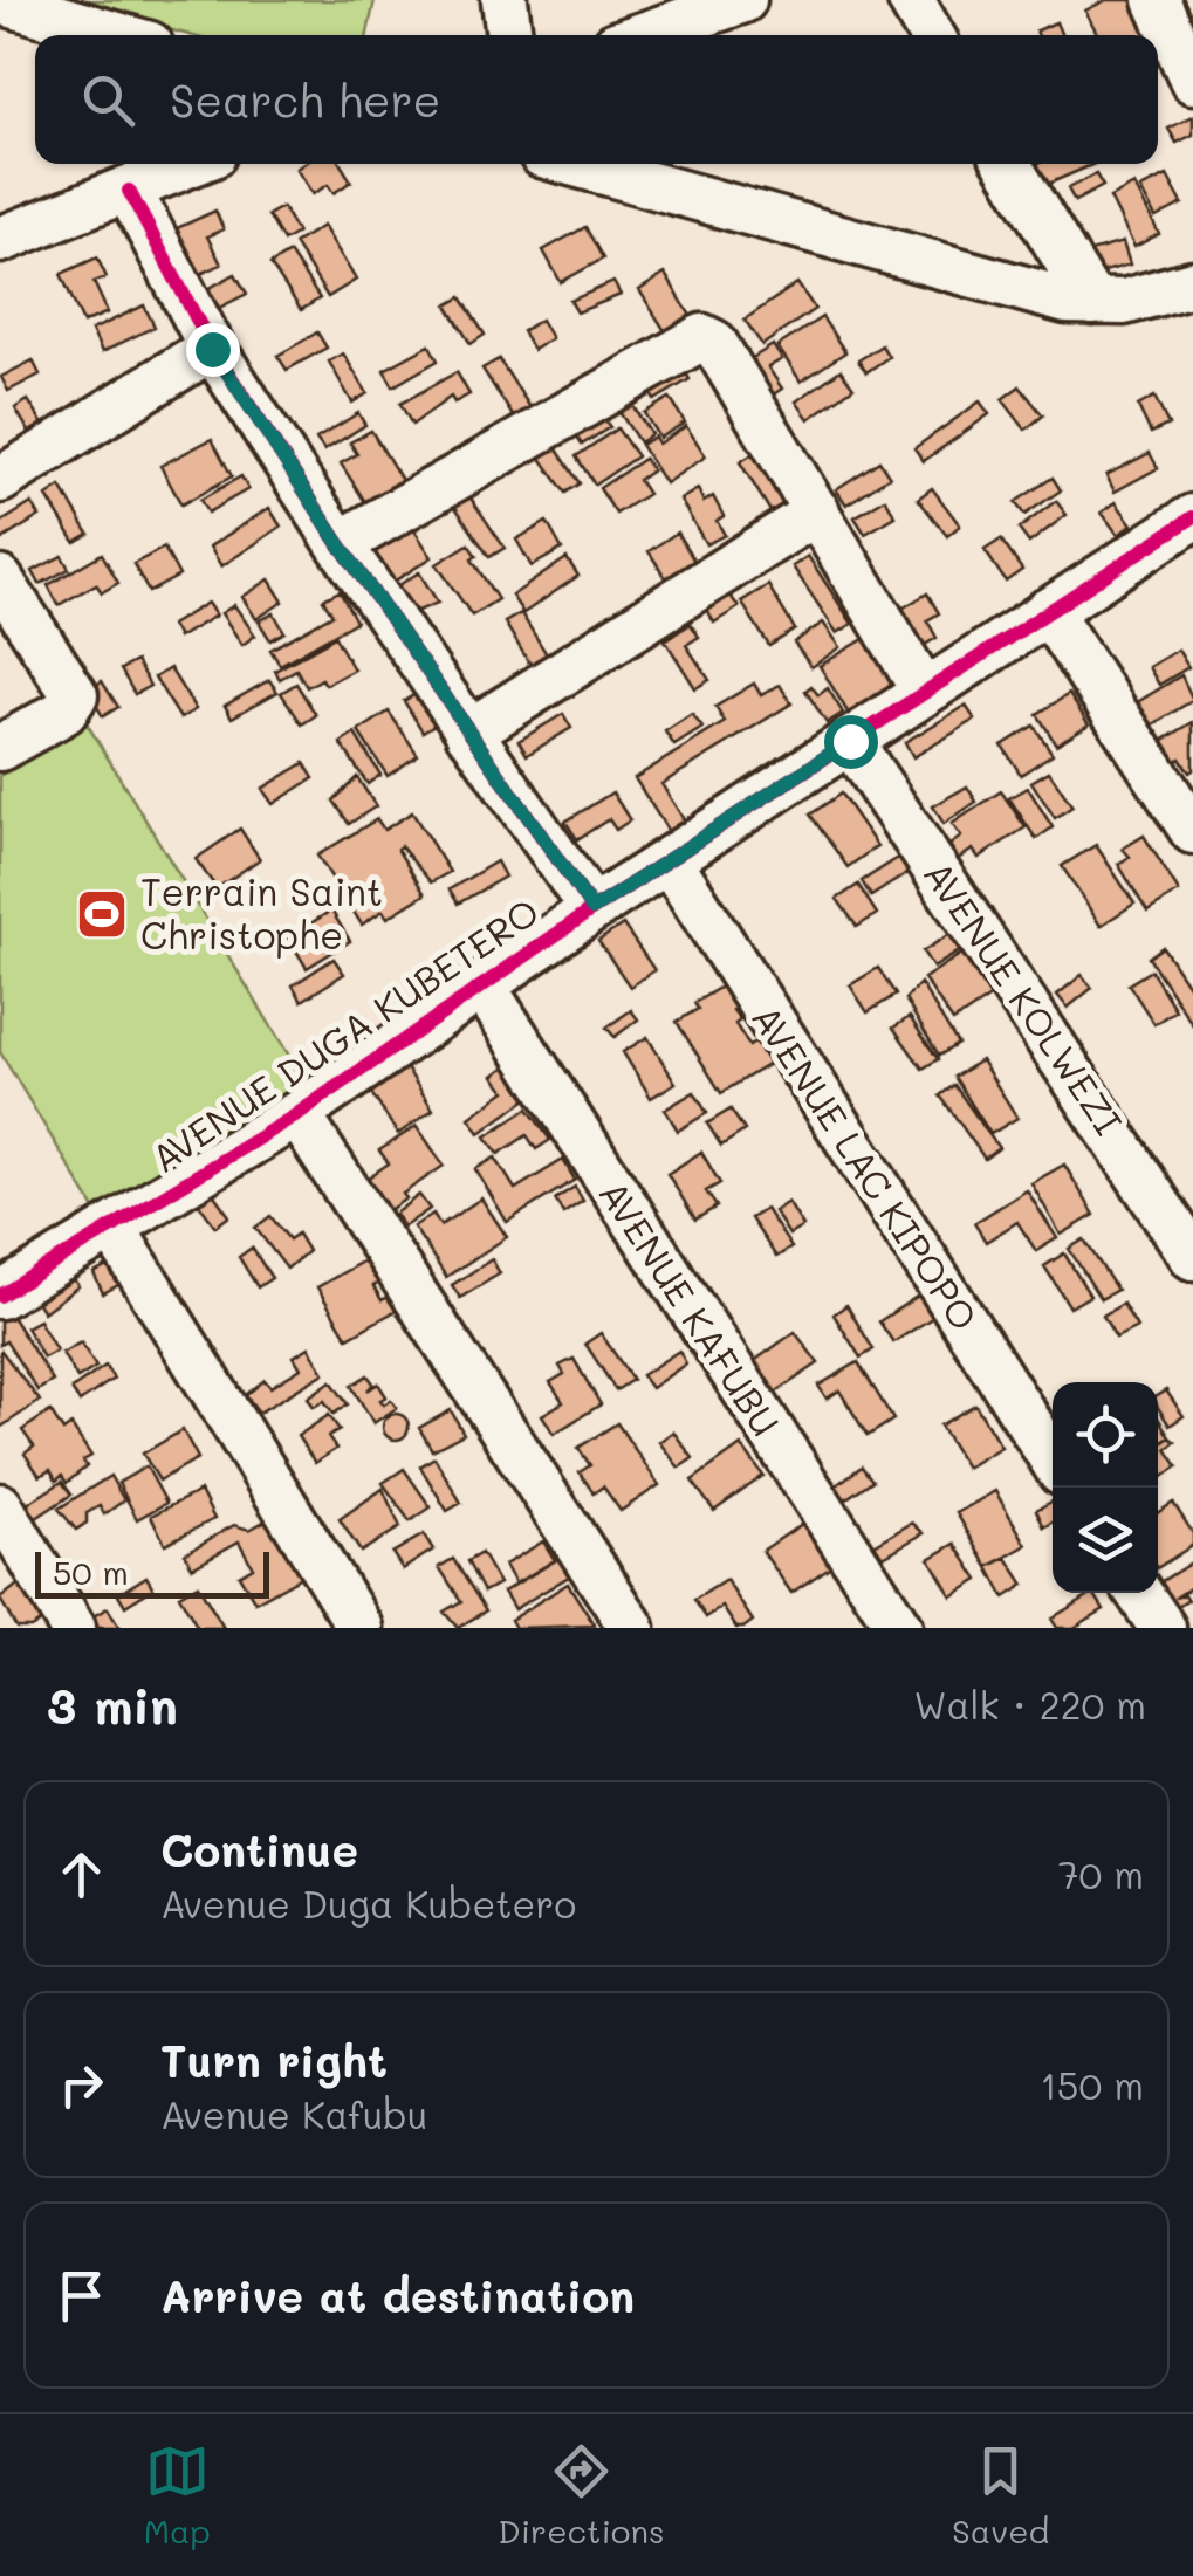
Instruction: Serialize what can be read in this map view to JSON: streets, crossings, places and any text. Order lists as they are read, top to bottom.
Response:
{
  "streets": {
    "street": [
      "AVENUE KOLWEZI",
      "AVENUE DUGA KUBETERO",
      "AVENUE LAC KIPOPO",
      "AVENUE KAFUBU"
    ]
  },
  "crossings": [
    ["AVENUE KOLWEZI", "AVENUE DUGA KUBETERO"],
    ["AVENUE DUGA KUBETERO", "AVENUE LAC KIPOPO"],
    ["AVENUE DUGA KUBETERO", "AVENUE KAFUBU"]
  ],
  "places": {
    "sports": ["Terrain Saint Christophe"]
  },
  "scale_bar": "50 m",
  "page": {
    "search": "Search here",
    "scale": "50 m",
    "heading": ["3 min", "Walk · 220 m"],
    "list": [
      ["Continue", "Avenue Duga Kubetero", "70 m"],
      ["Turn right", "Avenue Kafubu", "150 m"],
      "Arrive at destination"
    ],
    "nav": ["Map", "Directions", "Saved"]
  }
}
